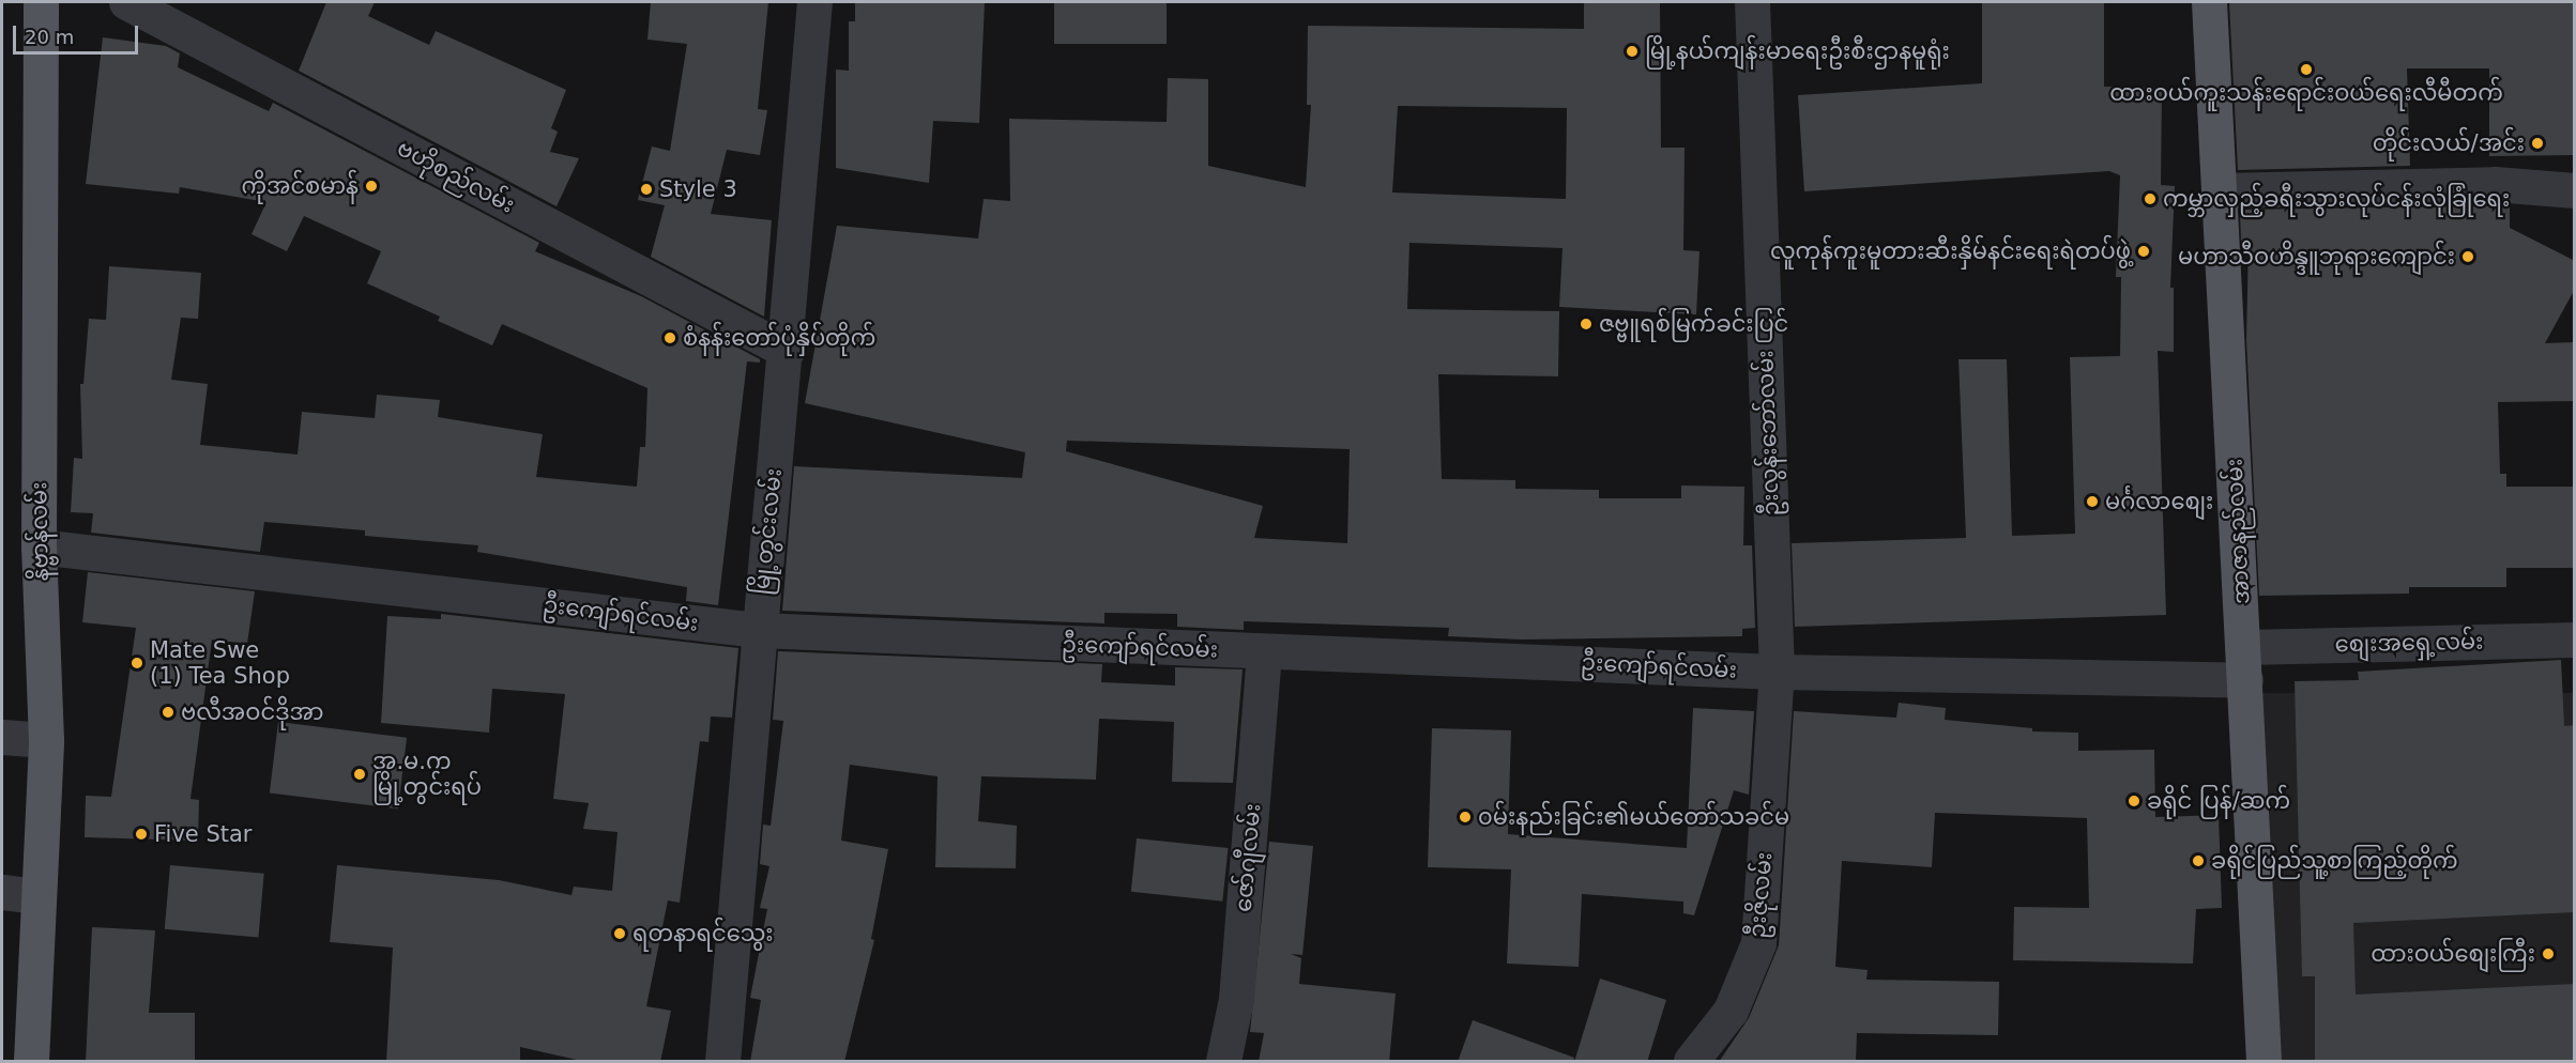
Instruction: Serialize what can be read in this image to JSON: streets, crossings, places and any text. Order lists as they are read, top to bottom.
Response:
{
  "streets": {
    "main road": ["နိဗ္ဗာန်လမ်း", "အာဇာနည်လမ်း"],
    "street": [
      "ဗဟိုစည်လမ်း",
      "ဦးလွန်းဘော်လမ်း",
      "မြို့တွင်းလမ်း",
      "ဦးကျော်ရင်လမ်း",
      "စျေးအရှေ့လမ်း",
      "ဇော်ဂျီလမ်း",
      "ဦးဇိုလမ်း"
    ]
  },
  "crossings": [
    ["ဗဟိုစည်လမ်း", "မြို့တွင်းလမ်း"],
    ["ဦးလွန်းဘော်လမ်း", "ဦးကျော်ရင်လမ်း"],
    ["ဦးလွန်းဘော်လမ်း", "ဦးဇိုလမ်း"],
    ["နိဗ္ဗာန်လမ်း", "ဦးကျော်ရင်လမ်း"],
    ["မြို့တွင်းလမ်း", "ဦးကျော်ရင်လမ်း"],
    ["အာဇာနည်လမ်း", "ဦးကျော်ရင်လမ်း"],
    ["အာဇာနည်လမ်း", "စျေးအရှေ့လမ်း"],
    ["ဦးကျော်ရင်လမ်း", "စျေးအရှေ့လမ်း"],
    ["ဦးကျော်ရင်လမ်း", "ဇော်ဂျီလမ်း"],
    ["ဦးကျော်ရင်လမ်း", "ဦးဇိုလမ်း"]
  ],
  "places": [
    "မြို့နယ်ကျန်းမာရေးဦးစီးဌာနမူရုံး",
    "ထားဝယ်ကူးသန်းရောင်းဝယ်ရေးလီမီတက်",
    "တိုင်းလယ်/အင်း",
    "ကိုအင်စမာန်",
    "Style 3",
    "ကမ္ဘာလှည့်ခရီးသွားလုပ်ငန်းလုံခြုံရေး",
    "လူကုန်ကူးမူတားဆီးနှိမ်နင်းရေးရဲတပ်ဖွဲ့",
    "မဟာသီဝဟိန္ဒူဘုရားကျောင်း",
    "ဇဗ္ဗူရစ်မြက်ခင်းပြင်",
    "စံနန်းတော်ပုံနှိပ်တိုက်",
    "မင်္ဂလာစျေး",
    "Mate Swe (1) Tea Shop",
    "ဗလီအဝင်ဒိုအာ",
    "အ.မ.က မြို့တွင်းရပ်",
    "ခရိုင် ပြန်/ဆက်",
    "၀မ်းနည်းခြင်း၏မယ်တော်သခင်မ",
    "Five Star",
    "ခရိုင်ပြည်သူ့စာကြည့်တိုက်",
    "ရတနာရင်သွေး",
    "ထားဝယ်စျေးကြီး"
  ],
  "scale_bar": "20 m"
}
